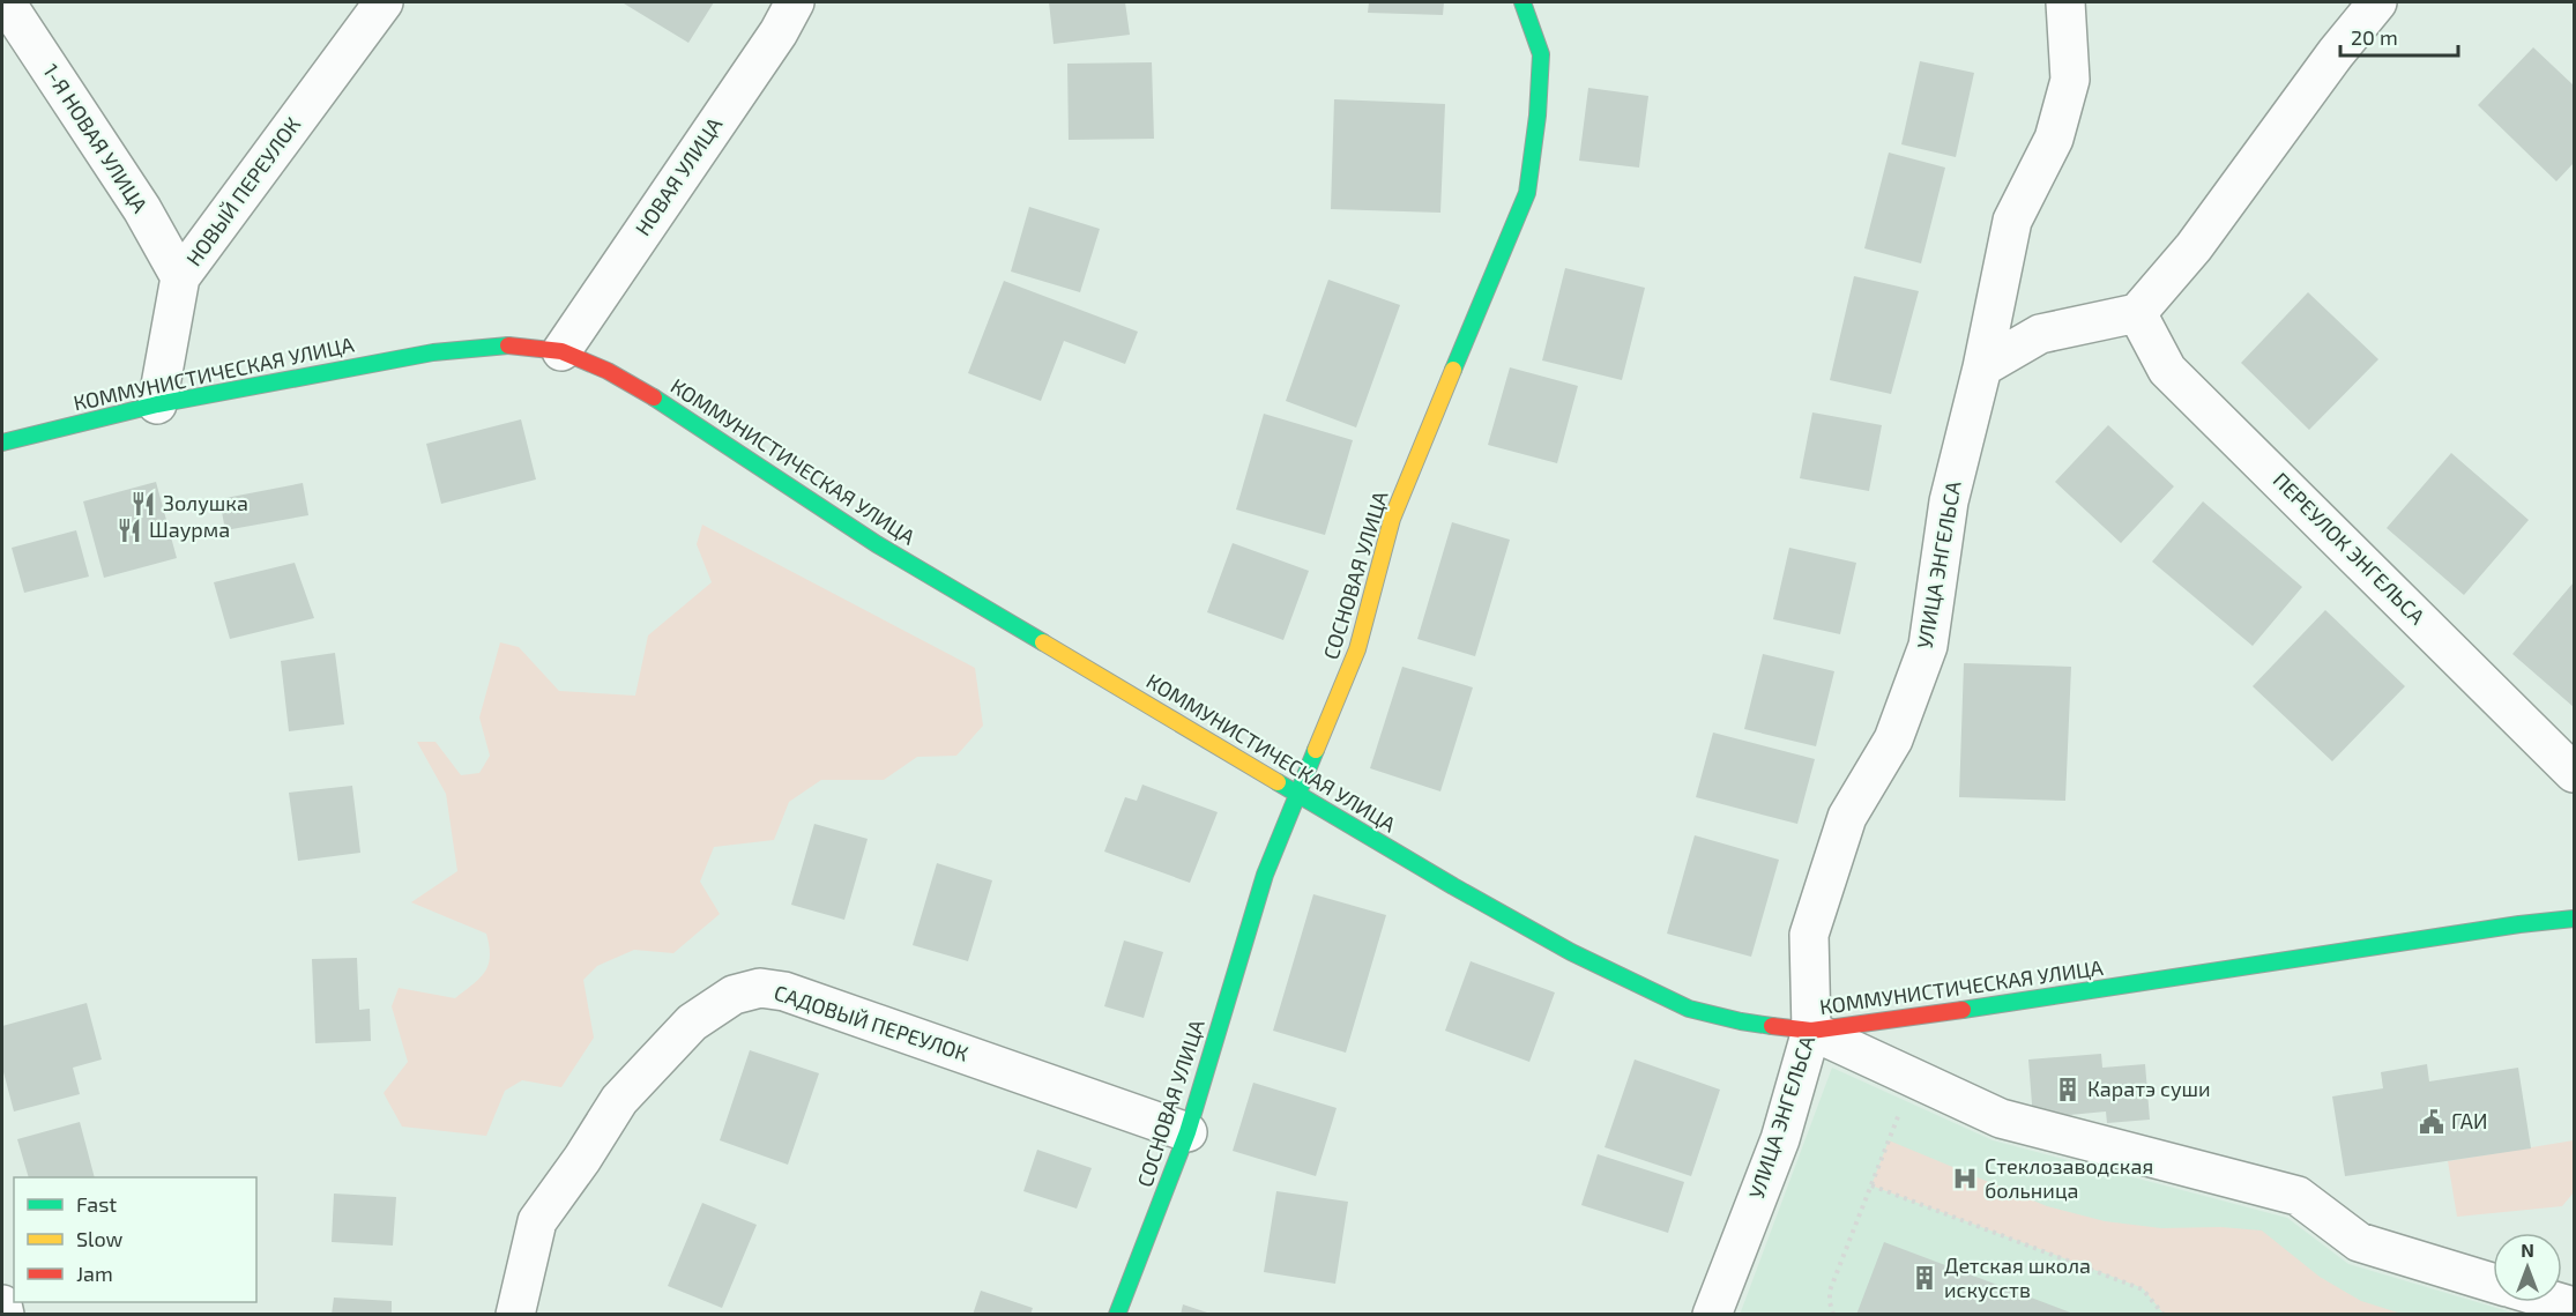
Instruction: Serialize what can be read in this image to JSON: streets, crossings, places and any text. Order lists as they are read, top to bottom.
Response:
{
  "streets": {
    "street": [
      "1-Я НОВАЯ УЛИЦА",
      "НОВАЯ УЛИЦА",
      "НОВЫЙ ПЕРЕУЛОК",
      "КОММУНИСТИЧЕСКАЯ УЛИЦА",
      "ПЕРЕУЛОК ЭНГЕЛЬСА",
      "УЛИЦА ЭНГЕЛЬСА",
      "СОСНОВАЯ УЛИЦА",
      "САДОВЫЙ ПЕРЕУЛОК"
    ]
  },
  "crossings": [
    ["1-Я НОВАЯ УЛИЦА", "НОВЫЙ ПЕРЕУЛОК"],
    ["НОВАЯ УЛИЦА", "КОММУНИСТИЧЕСКАЯ УЛИЦА"],
    ["НОВЫЙ ПЕРЕУЛОК", "КОММУНИСТИЧЕСКАЯ УЛИЦА"],
    ["КОММУНИСТИЧЕСКАЯ УЛИЦА", "УЛИЦА ЭНГЕЛЬСА"],
    ["КОММУНИСТИЧЕСКАЯ УЛИЦА", "СОСНОВАЯ УЛИЦА"],
    ["СОСНОВАЯ УЛИЦА", "САДОВЫЙ ПЕРЕУЛОК"]
  ],
  "places": {
    "restaurant": ["Золушка", "Шаурма"],
    "building": ["Каратэ суши", "Детская школа искусств"],
    "public building": ["ГАИ"],
    "hospital": ["Стеклозаводская больница"]
  },
  "legend": ["Fast", "Slow", "Jam"],
  "scale_bar": "20 m",
  "north": "top"
}
